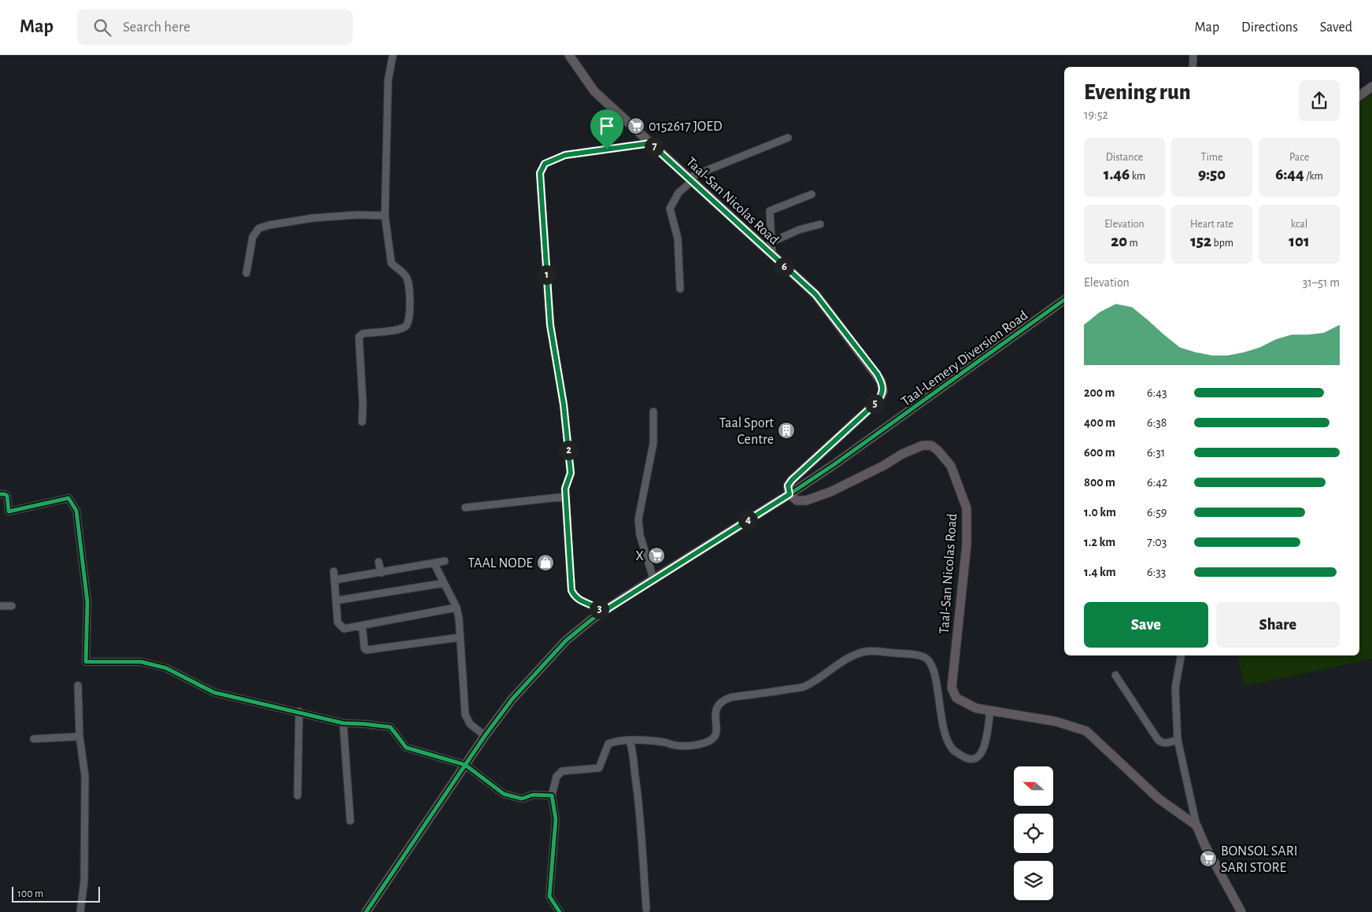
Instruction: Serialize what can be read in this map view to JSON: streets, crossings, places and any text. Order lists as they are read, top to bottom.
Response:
{
  "streets": {
    "main road": ["Taal-San Nicolas Road", "Taal-Lemery Diversion Road"]
  },
  "crossings": [
    ["Taal-San Nicolas Road", "Taal-Lemery Diversion Road"]
  ],
  "places": {
    "supermarket": ["0152617 JOED", "X", "BONSOL SARI SARI STORE"],
    "building": ["Taal Sport Centre"],
    "shop": ["TAAL NODE"]
  },
  "scale_bar": "100 m",
  "north": "left",
  "page": {
    "header": "Map",
    "search": "Search here",
    "nav": ["Map", "Directions", "Saved"],
    "heading": ["Evening run", "19:52"],
    "stats": [
      ["Distance", "1.46 km"],
      ["Time", "9:50"],
      ["Pace", "6:44 /km"],
      ["Elevation", "20 m"],
      ["Heart rate", "152 bpm"],
      ["kcal", "101"]
    ],
    "pins": [
      "7",
      "6",
      "1",
      "5",
      "2",
      "4",
      "3"
    ],
    "chart": ["Elevation", "31–51 m"],
    "list": [
      {
        "name": "200 m",
        "note": "6:43"
      },
      {
        "name": "400 m",
        "note": "6:38"
      },
      {
        "name": "600 m",
        "note": "6:31"
      },
      {
        "name": "800 m",
        "note": "6:42"
      },
      {
        "name": "1.0 km",
        "note": "6:59"
      },
      {
        "name": "1.2 km",
        "note": "7:03"
      },
      {
        "name": "1.4 km",
        "note": "6:33"
      }
    ],
    "buttons": ["Save", "Share"],
    "scale": "100 m"
  }
}
